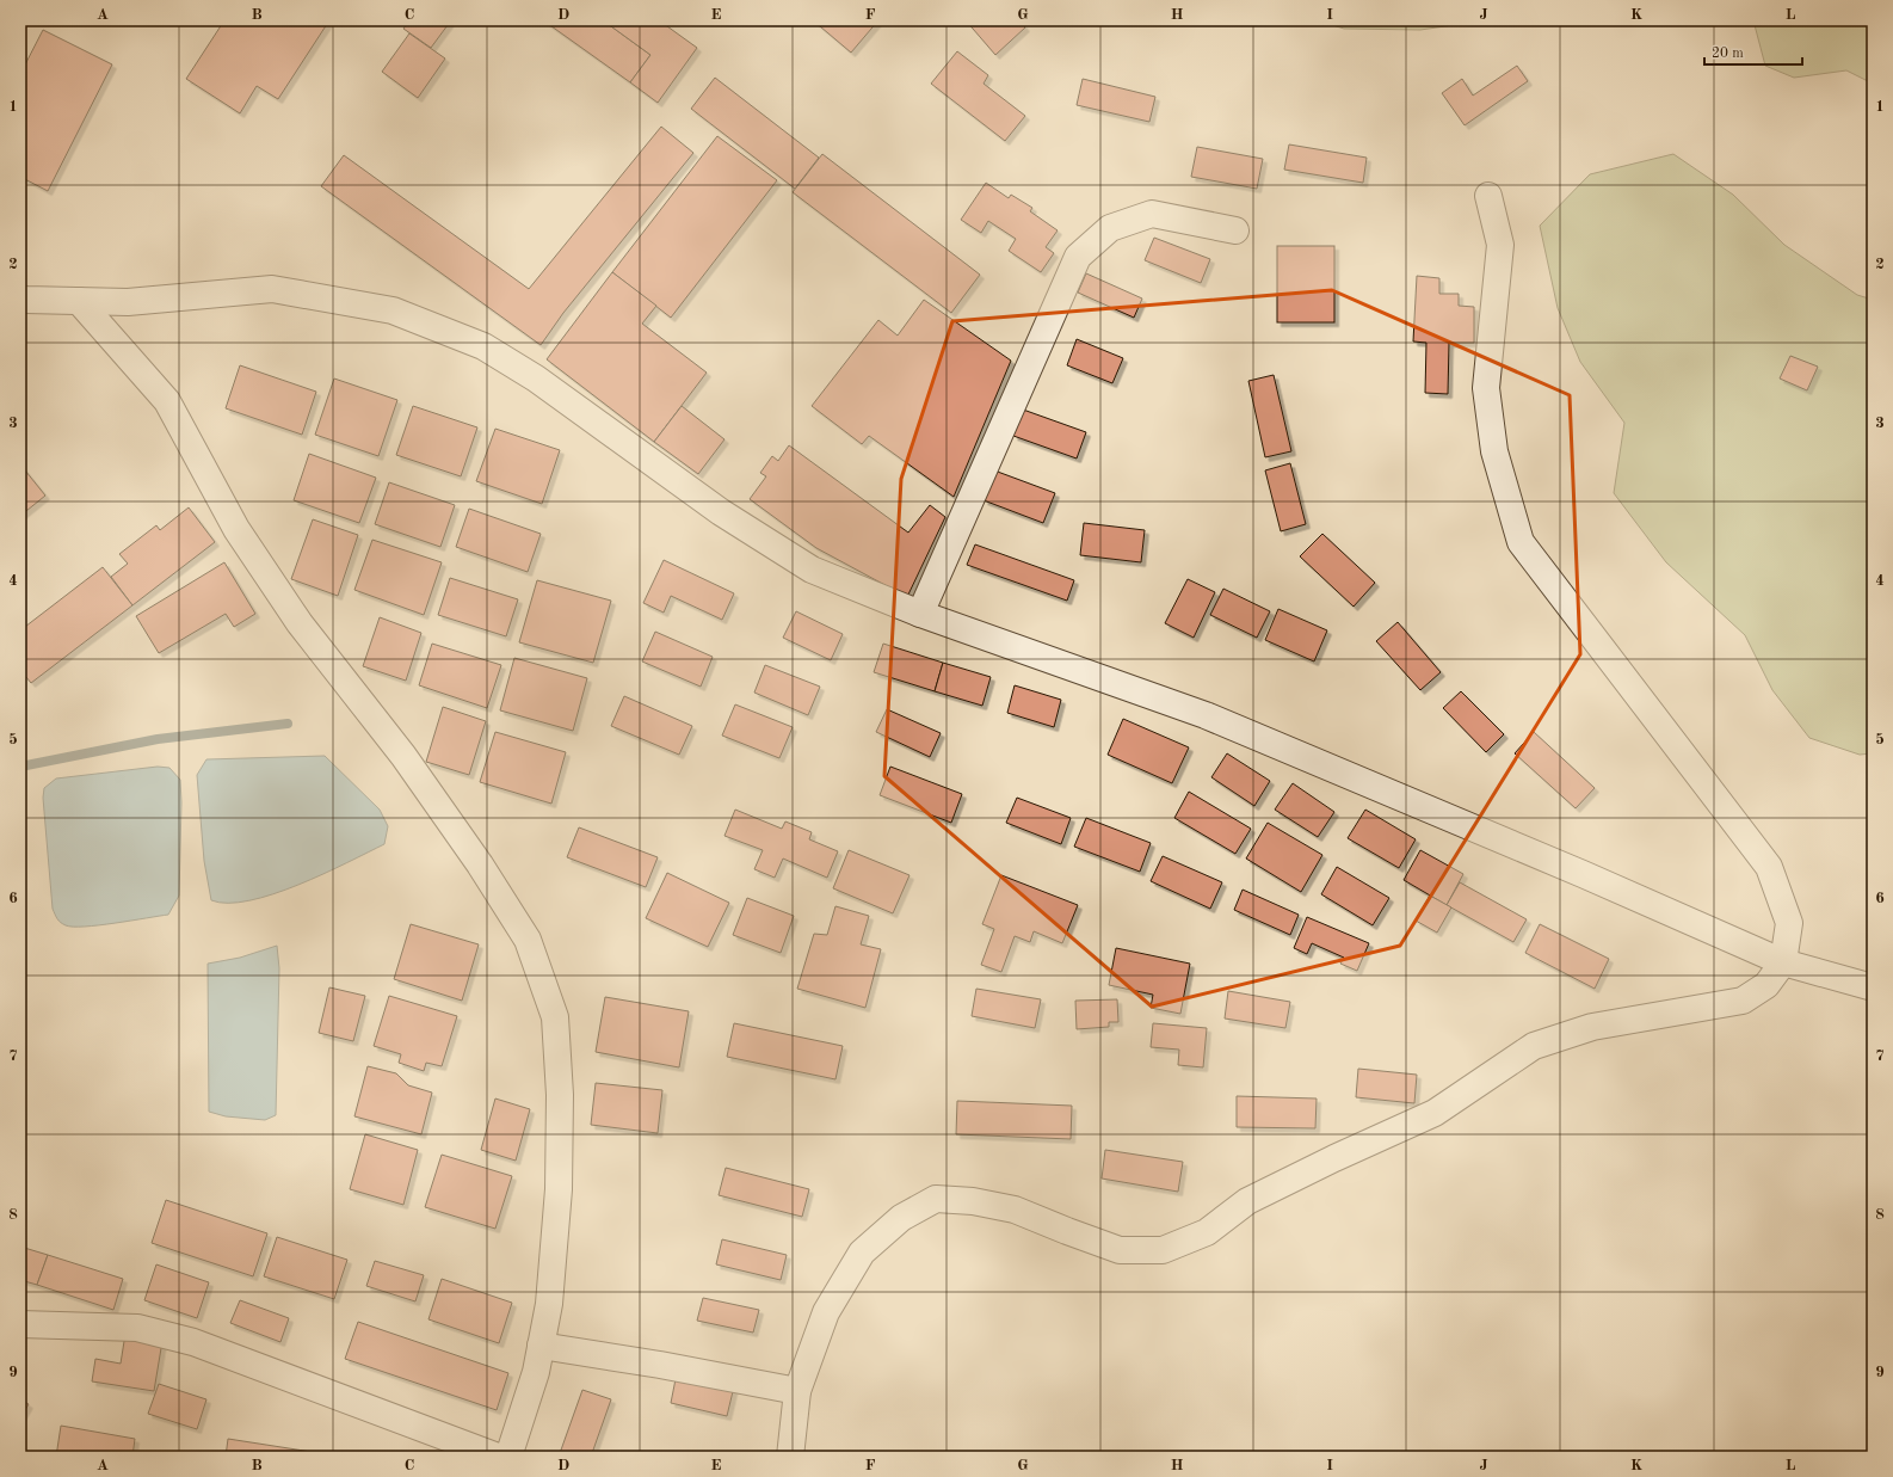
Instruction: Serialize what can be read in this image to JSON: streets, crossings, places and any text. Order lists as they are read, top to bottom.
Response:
{
  "scale_bar": "20 m",
  "grid": {
    "columns": [
      "A",
      "B",
      "C",
      "D",
      "E",
      "F",
      "G",
      "H",
      "I",
      "J",
      "K",
      "L"
    ],
    "rows": [
      "1",
      "2",
      "3",
      "4",
      "5",
      "6",
      "7",
      "8",
      "9"
    ]
  }
}
